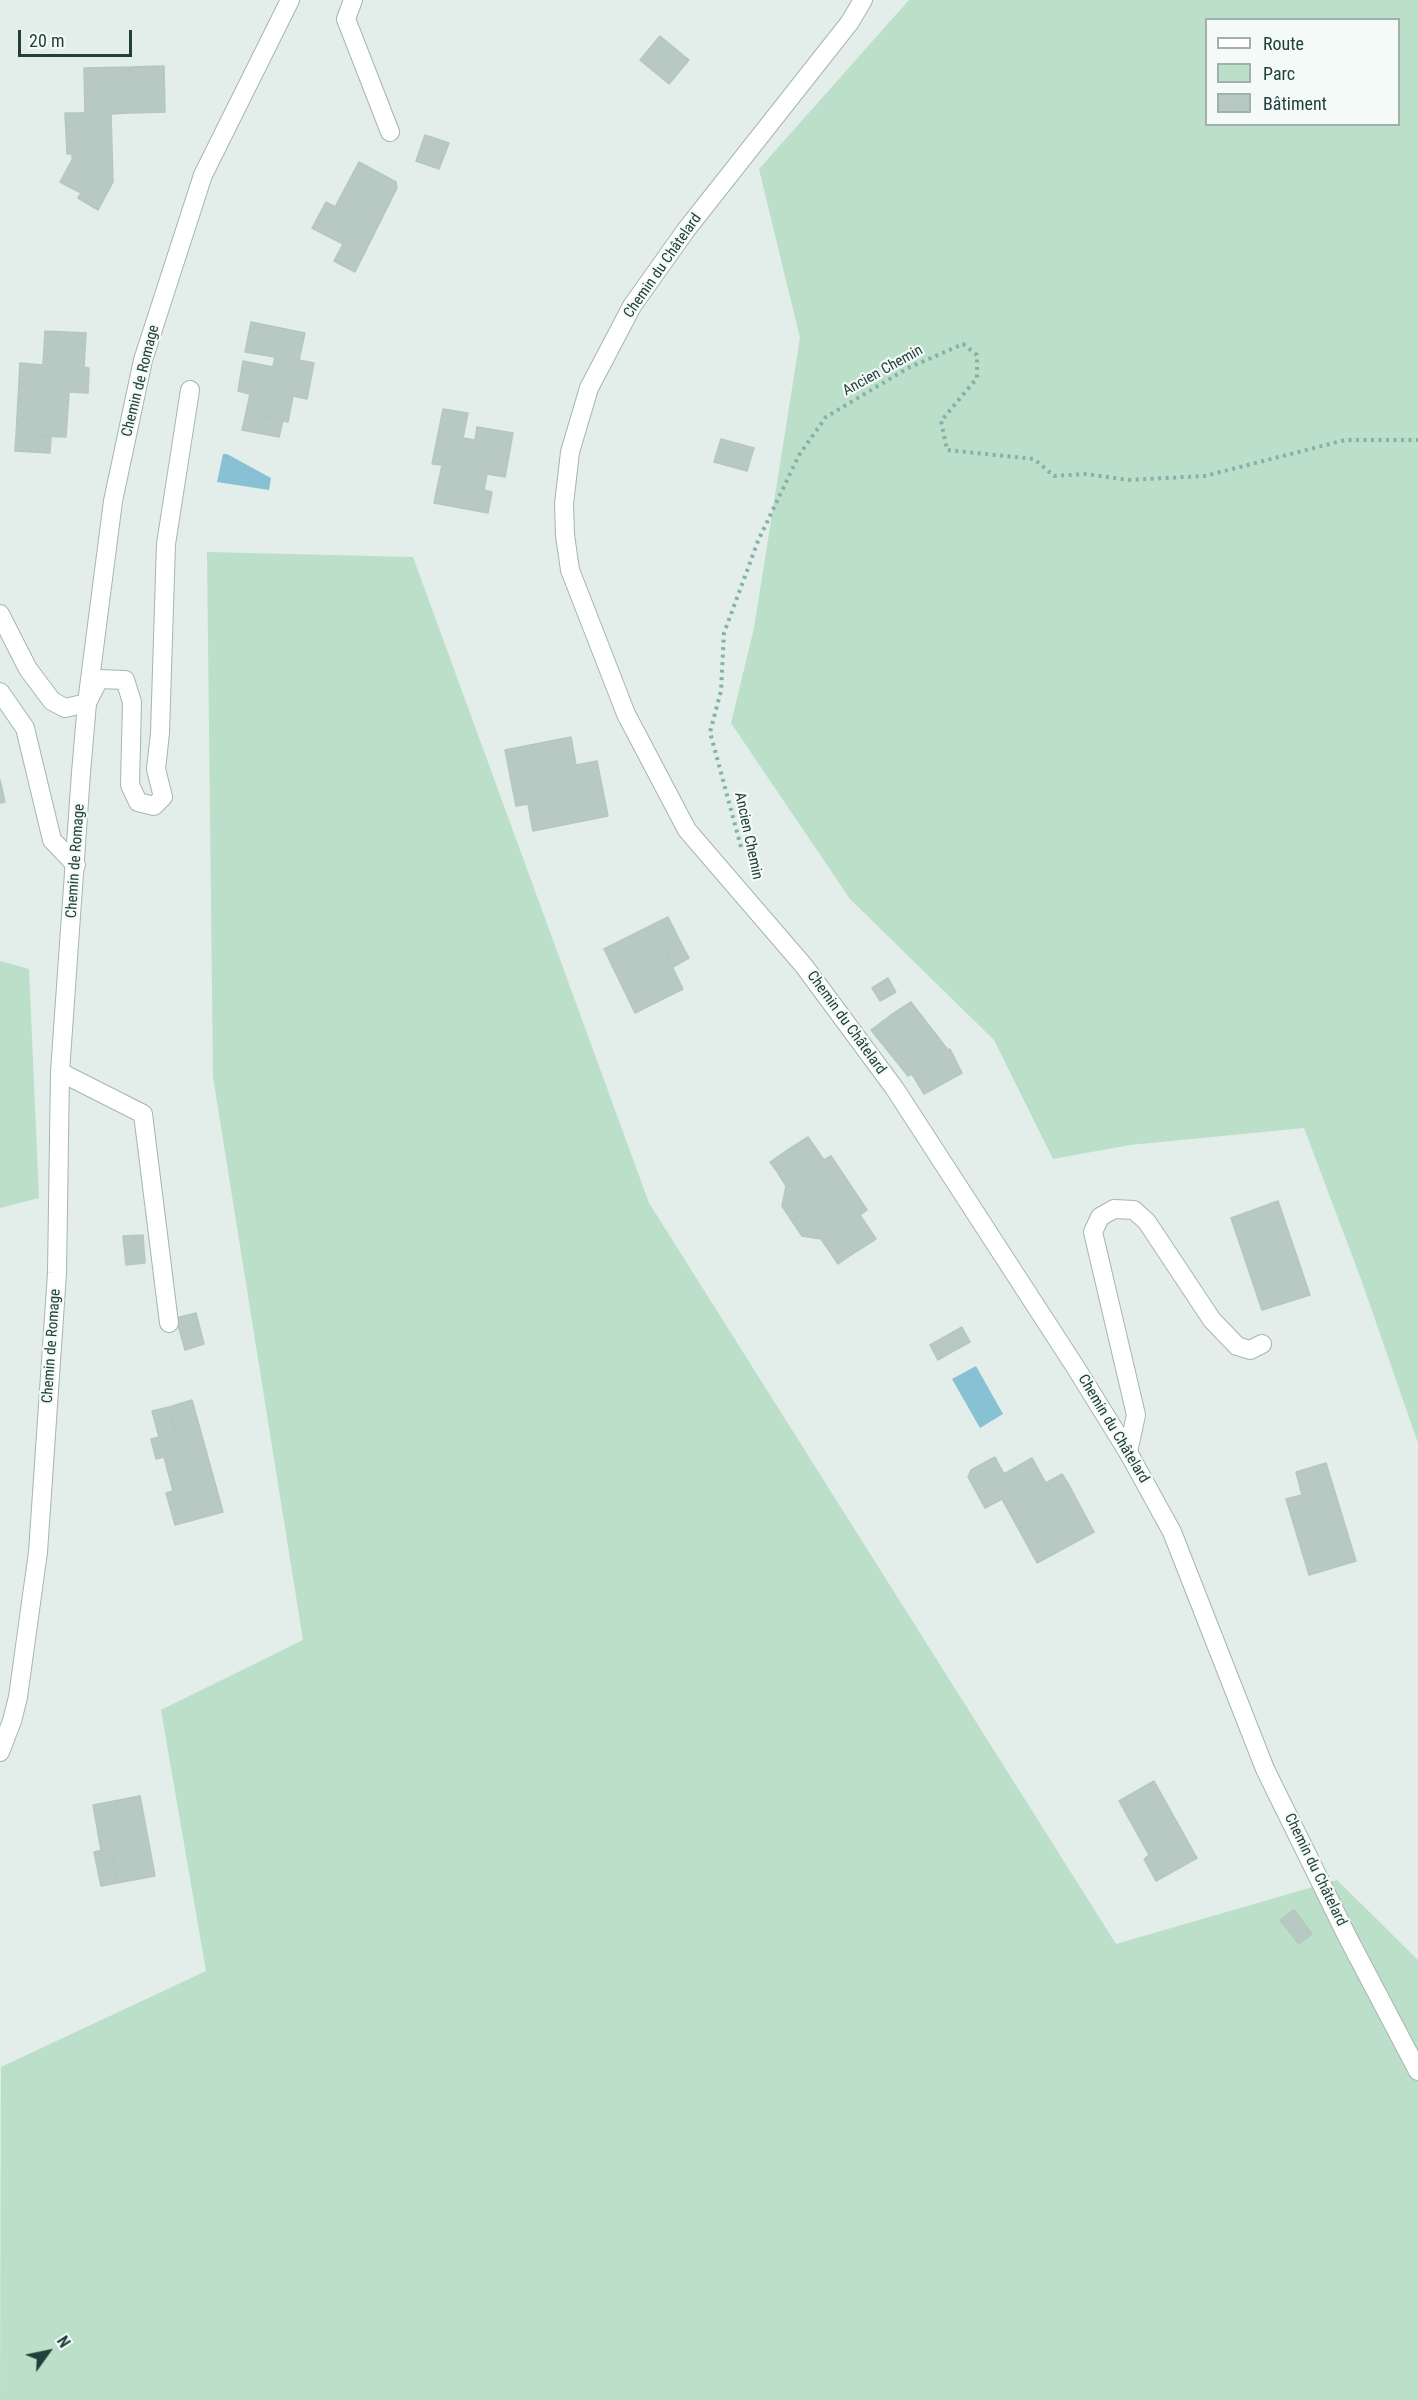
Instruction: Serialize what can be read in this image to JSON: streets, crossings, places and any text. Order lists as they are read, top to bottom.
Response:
{
  "streets": {
    "street": ["Chemin du Châtelard", "Chemin de Romage"],
    "path": ["Ancien Chemin"]
  },
  "crossings": [
    ["Chemin du Châtelard", "Ancien Chemin"]
  ],
  "legend": ["Route", "Parc", "Bâtiment"],
  "scale_bar": "20 m",
  "north": "top right"
}
